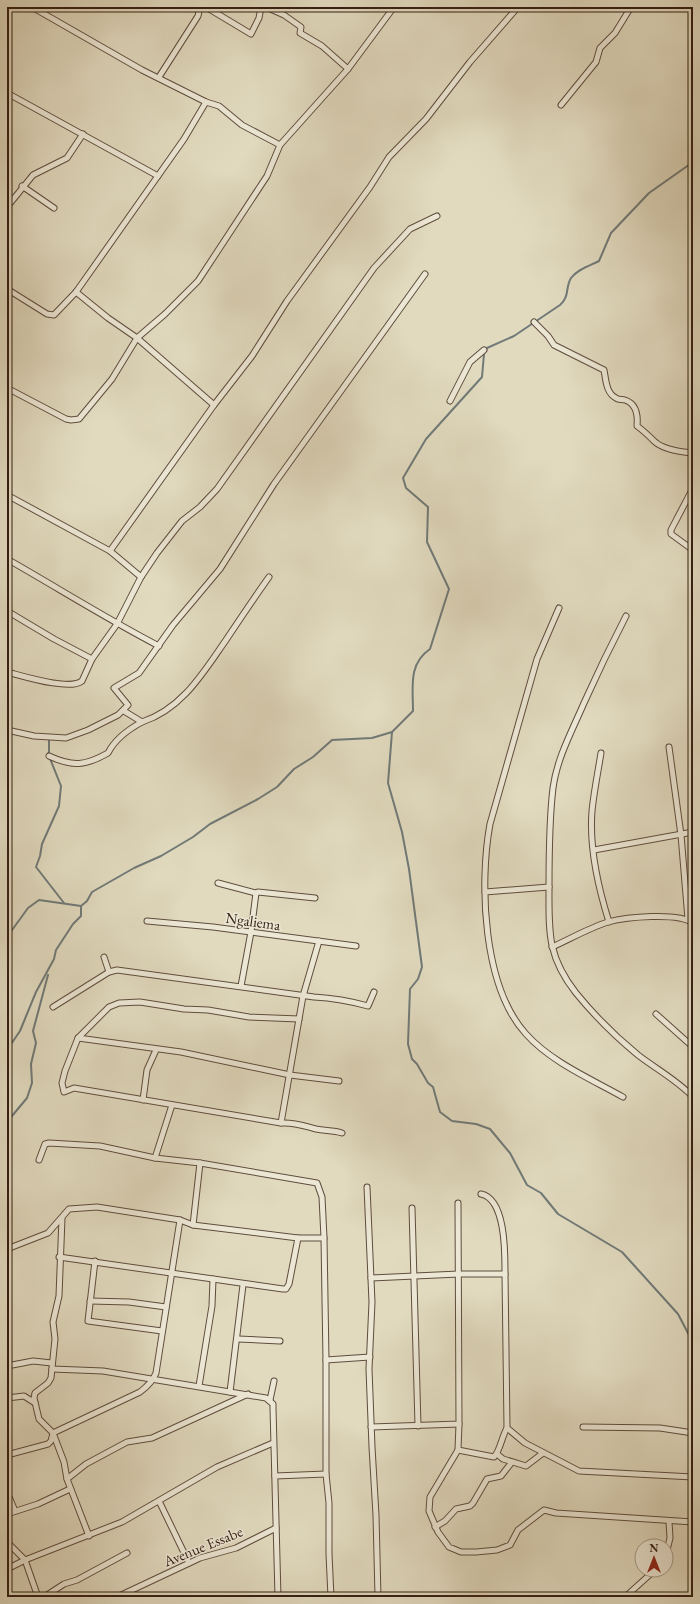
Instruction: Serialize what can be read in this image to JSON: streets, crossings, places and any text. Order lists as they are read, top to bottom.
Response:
{
  "streets": {
    "street": ["Ngaliema", "Avenue Essabe"]
  },
  "north": "top"
}
